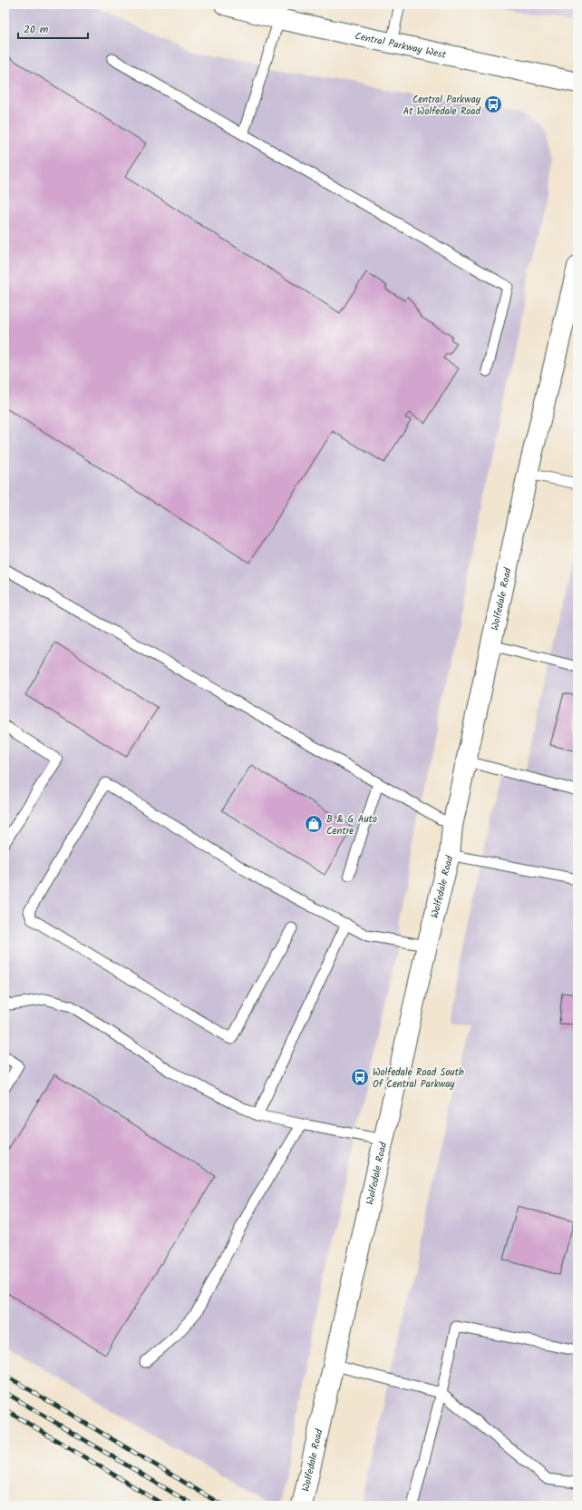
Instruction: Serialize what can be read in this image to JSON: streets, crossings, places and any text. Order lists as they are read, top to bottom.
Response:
{
  "streets": {
    "street": ["Central Parkway West", "Wolfedale Road"]
  },
  "places": {
    "bus stop": ["Central Parkway At Wolfedale Road", "Wolfedale Road South Of Central Parkway"],
    "shop": ["B & G Auto Centre"]
  },
  "scale_bar": "20 m"
}
